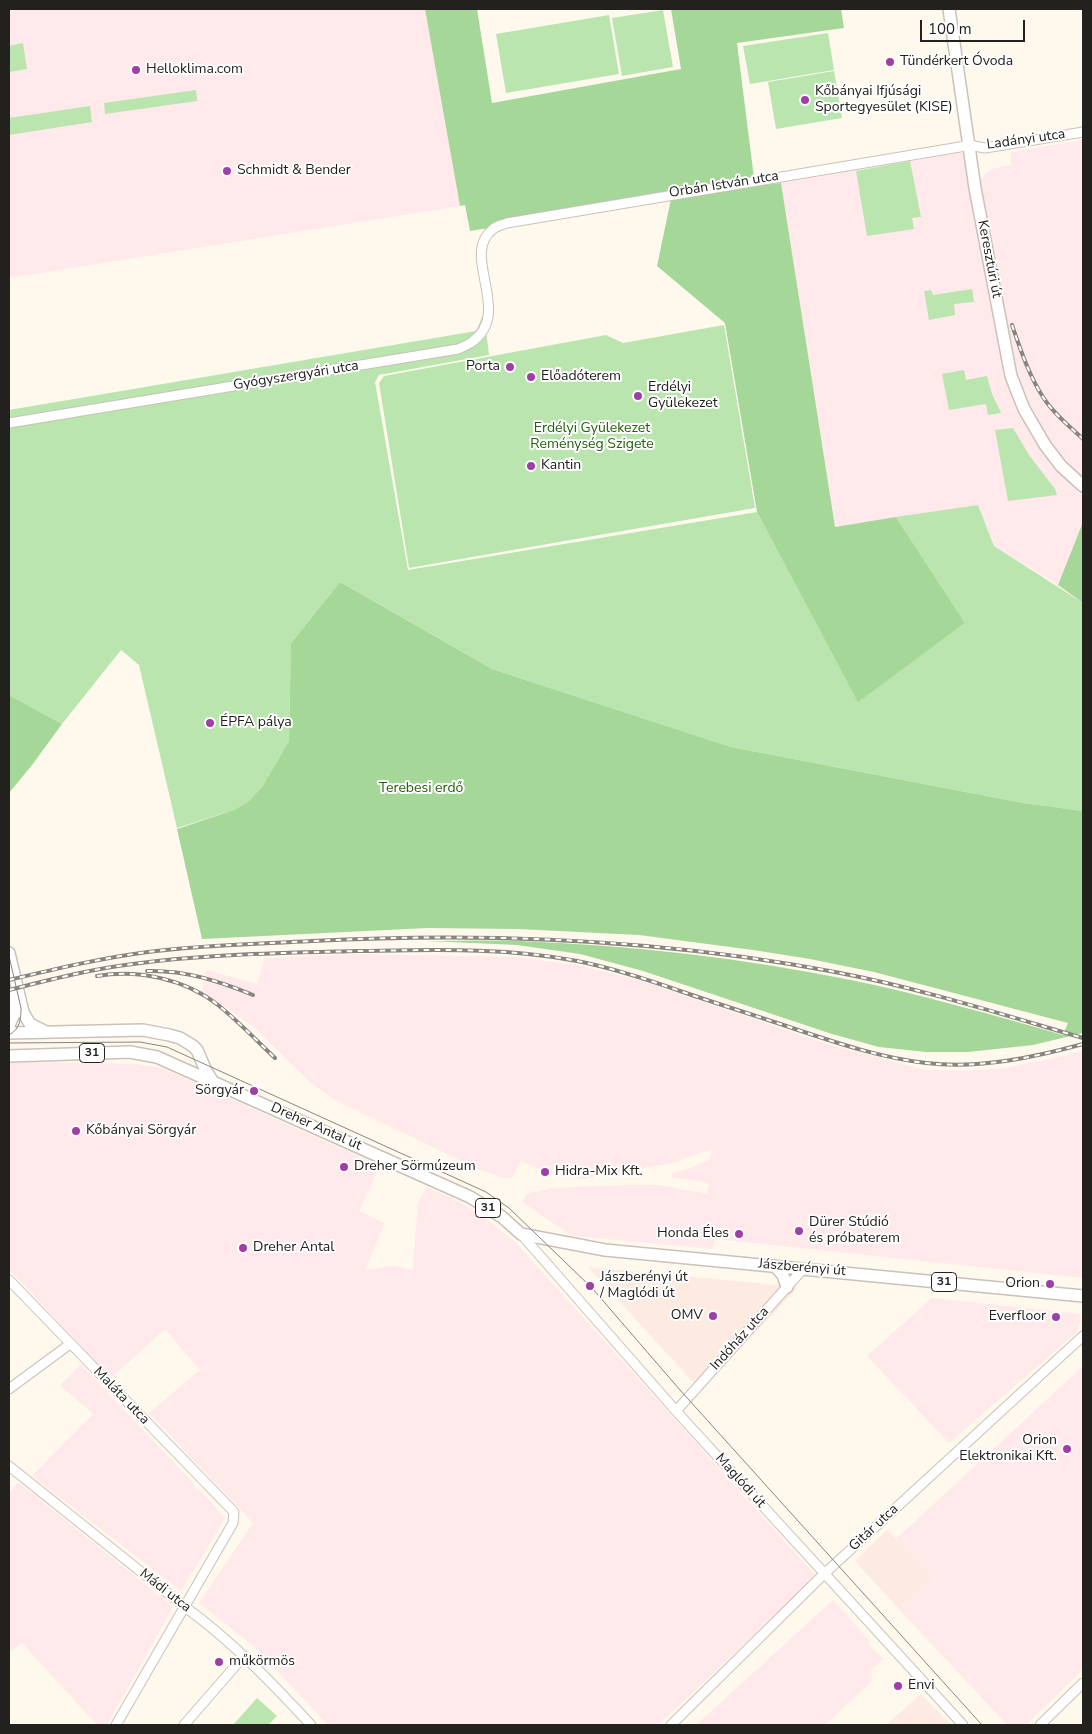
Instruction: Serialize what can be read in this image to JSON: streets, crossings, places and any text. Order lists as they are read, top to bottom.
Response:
{
  "streets": {
    "main road": [
      "Keresztúri út",
      "31",
      "Dreher Antal út",
      "Jászberényi út"
    ],
    "street": [
      "Ladányi utca",
      "Orbán István utca",
      "Gyógyszergyári utca",
      "Indóház utca",
      "Maláta utca",
      "Maglódi út",
      "Gitár utca",
      "Mádi utca"
    ]
  },
  "crossings": [
    ["Ladányi utca", "Orbán István utca"],
    ["Ladányi utca", "Keresztúri út"],
    ["Orbán István utca", "Keresztúri út"],
    ["Orbán István utca", "Gyógyszergyári utca"],
    ["Dreher Antal út", "Jászberényi út"],
    ["Dreher Antal út", "Maglódi út"],
    ["Jászberényi út", "Indóház utca"],
    ["Jászberényi út", "Maglódi út"],
    ["Indóház utca", "Maglódi út"],
    ["Maláta utca", "Mádi utca"],
    ["Maglódi út", "Gitár utca"]
  ],
  "parks": ["Erdélyi Gyülekezet Reménység Szigete", "Terebesi erdő"],
  "places": [
    "Tündérkert Óvoda",
    "Helloklima.com",
    "Kőbányai Ifjúsági Sportegyesület (KISE)",
    "Schmidt & Bender",
    "Porta",
    "Előadóterem",
    "Erdélyi Gyülekezet",
    "Kantin",
    "ÉPFA pálya",
    "Sörgyár",
    "Kőbányai Sörgyár",
    "Dreher Sörmúzeum",
    "Hidra-Mix Kft.",
    "Dürer Stúdió és próbaterem",
    "Honda Éles",
    "Dreher Antal",
    "Orion",
    "Jászberényi út / Maglódi út",
    "OMV",
    "Everfloor",
    "Orion Elektronikai Kft.",
    "műkörmös",
    "Envi"
  ],
  "scale_bar": "100 m"
}
